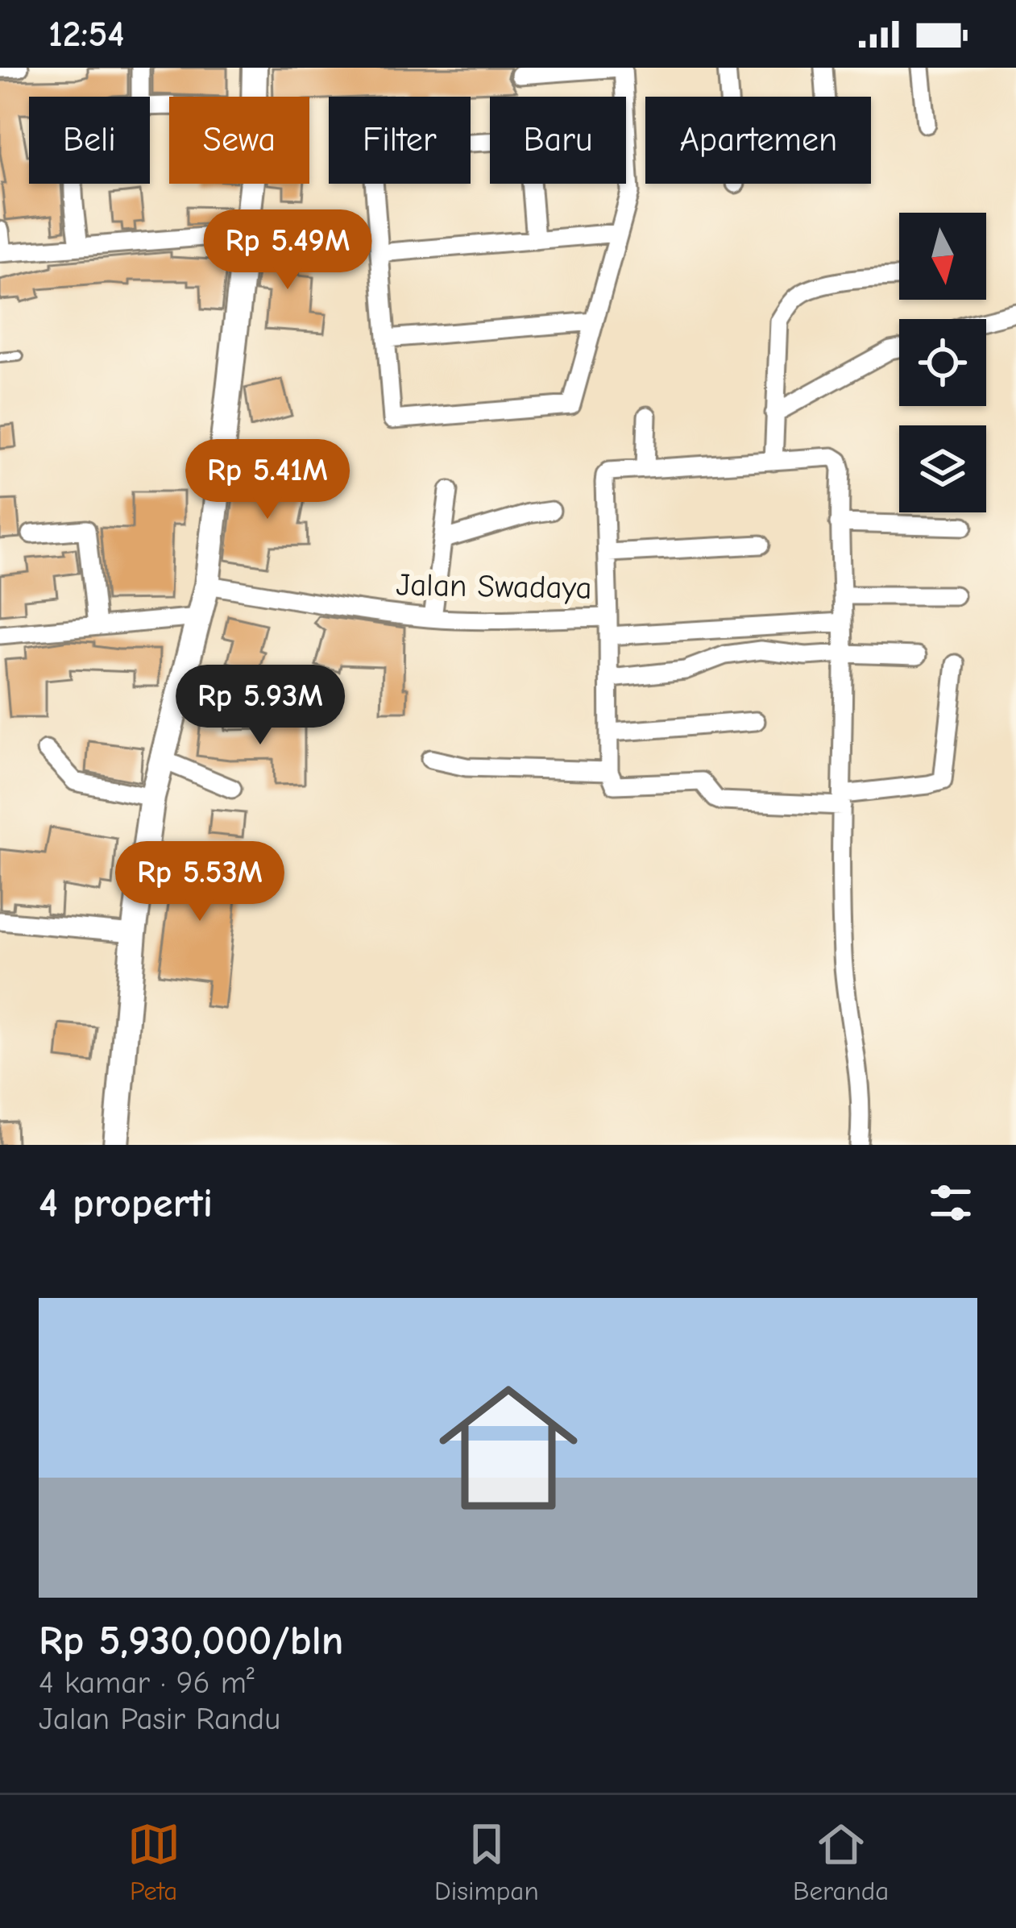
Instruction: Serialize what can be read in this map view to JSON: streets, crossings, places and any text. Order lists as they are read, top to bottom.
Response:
{
  "streets": {
    "street": ["Jalan Swadaya"]
  },
  "north": "bottom",
  "page": {
    "status": "12:54",
    "chip": [
      "Beli",
      "Sewa",
      "Filter",
      "Baru",
      "Apartemen"
    ],
    "price": [
      "Rp 5.49M",
      "Rp 5.41M",
      "Rp 5.93M",
      "Rp 5.53M"
    ],
    "heading": "4 properti",
    "list": [
      {
        "name": "Rp 5,930,000/bln",
        "note": "4 kamar · 96 m² · Jalan Pasir Randu"
      }
    ],
    "tabs": ["Peta", "Disimpan", "Beranda"]
  }
}
